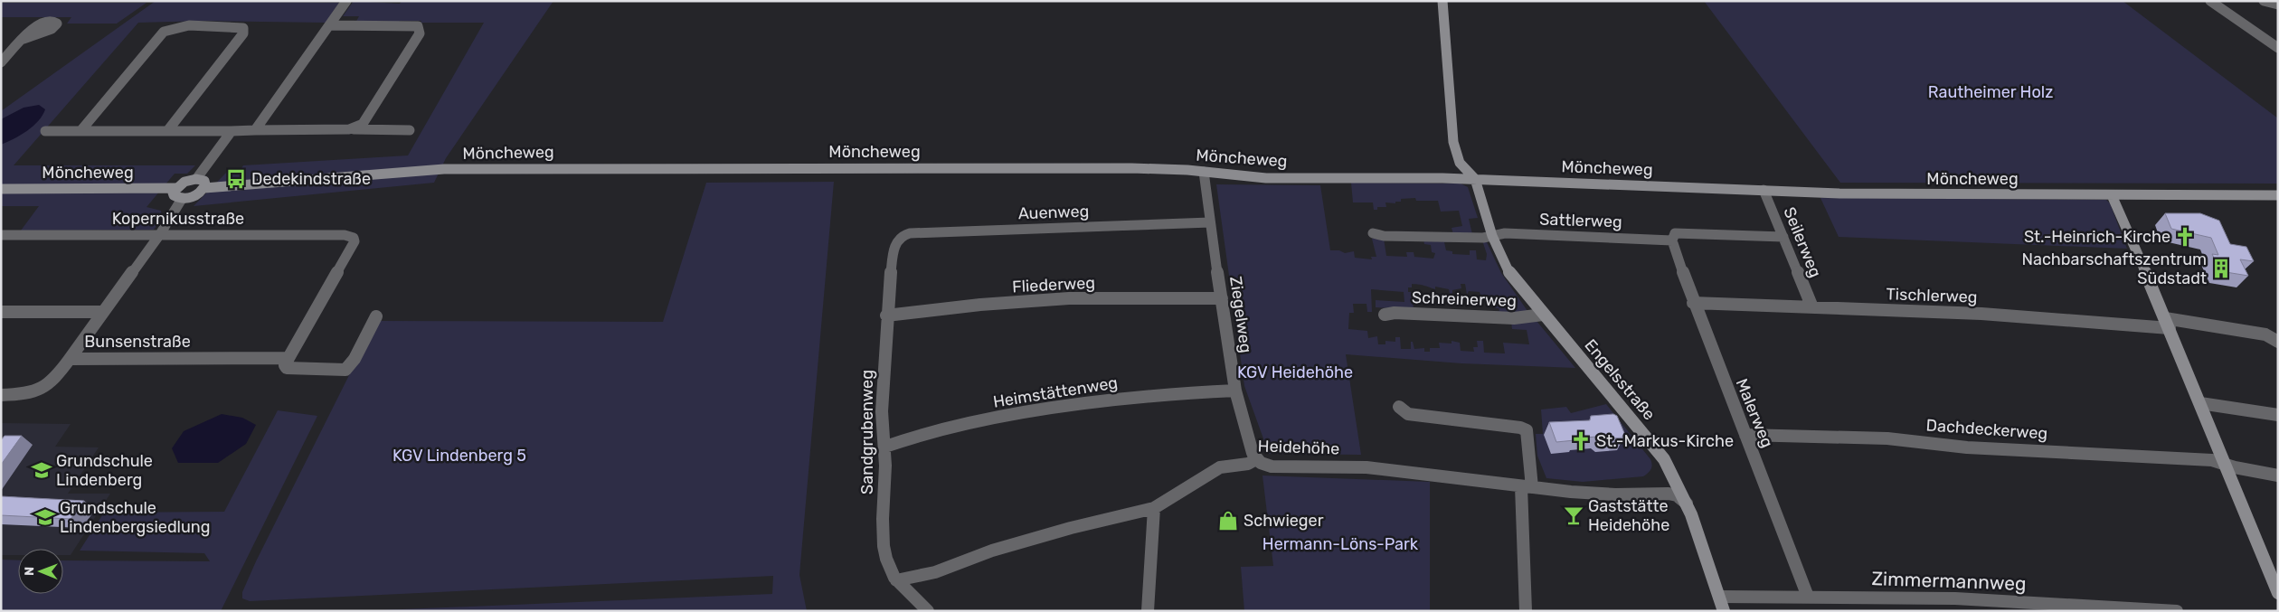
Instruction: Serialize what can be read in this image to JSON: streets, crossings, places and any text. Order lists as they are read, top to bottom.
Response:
{
  "streets": {
    "main road": ["Möncheweg", "Engelsstraße"],
    "street": [
      "Auenweg",
      "Kopernikusstraße",
      "Sattlerweg",
      "Seilerweg",
      "Fliederweg",
      "Tischlerweg",
      "Schreinerweg",
      "Ziegelweg",
      "Bunsenstraße",
      "Heimstättenweg",
      "Malerweg",
      "Dachdeckerweg",
      "Sandgrubenweg",
      "Heidehöhe",
      "Zimmermannweg"
    ]
  },
  "crossings": [
    ["Möncheweg", "Seilerweg"],
    ["Möncheweg", "Ziegelweg"],
    ["Möncheweg", "Engelsstraße"],
    ["Auenweg", "Ziegelweg"],
    ["Auenweg", "Sandgrubenweg"],
    ["Kopernikusstraße", "Bunsenstraße"],
    ["Sattlerweg", "Seilerweg"],
    ["Sattlerweg", "Engelsstraße"],
    ["Sattlerweg", "Malerweg"],
    ["Seilerweg", "Tischlerweg"],
    ["Fliederweg", "Ziegelweg"],
    ["Fliederweg", "Sandgrubenweg"],
    ["Tischlerweg", "Malerweg"],
    ["Schreinerweg", "Engelsstraße"],
    ["Ziegelweg", "Heimstättenweg"],
    ["Ziegelweg", "Heidehöhe"],
    ["Engelsstraße", "Heidehöhe"],
    ["Engelsstraße", "Zimmermannweg"],
    ["Heimstättenweg", "Sandgrubenweg"],
    ["Malerweg", "Dachdeckerweg"],
    ["Malerweg", "Zimmermannweg"],
    ["Sandgrubenweg", "Heidehöhe"]
  ],
  "parks": [
    "Rautheimer Holz",
    "KGV Heidehöhe",
    "KGV Lindenberg 5",
    "Hermann-Löns-Park"
  ],
  "places": {
    "bus stop": ["Dedekindstraße"],
    "church": ["St.-Heinrich-Kirche", "St.-Markus-Kirche"],
    "building": ["Nachbarschaftszentrum Südstadt"],
    "school or university": ["Grundschule Lindenberg", "Grundschule Lindenbergsiedlung"],
    "bar": ["Gaststätte Heidehöhe"],
    "shop": ["Schwieger"]
  },
  "north": "left"
}
